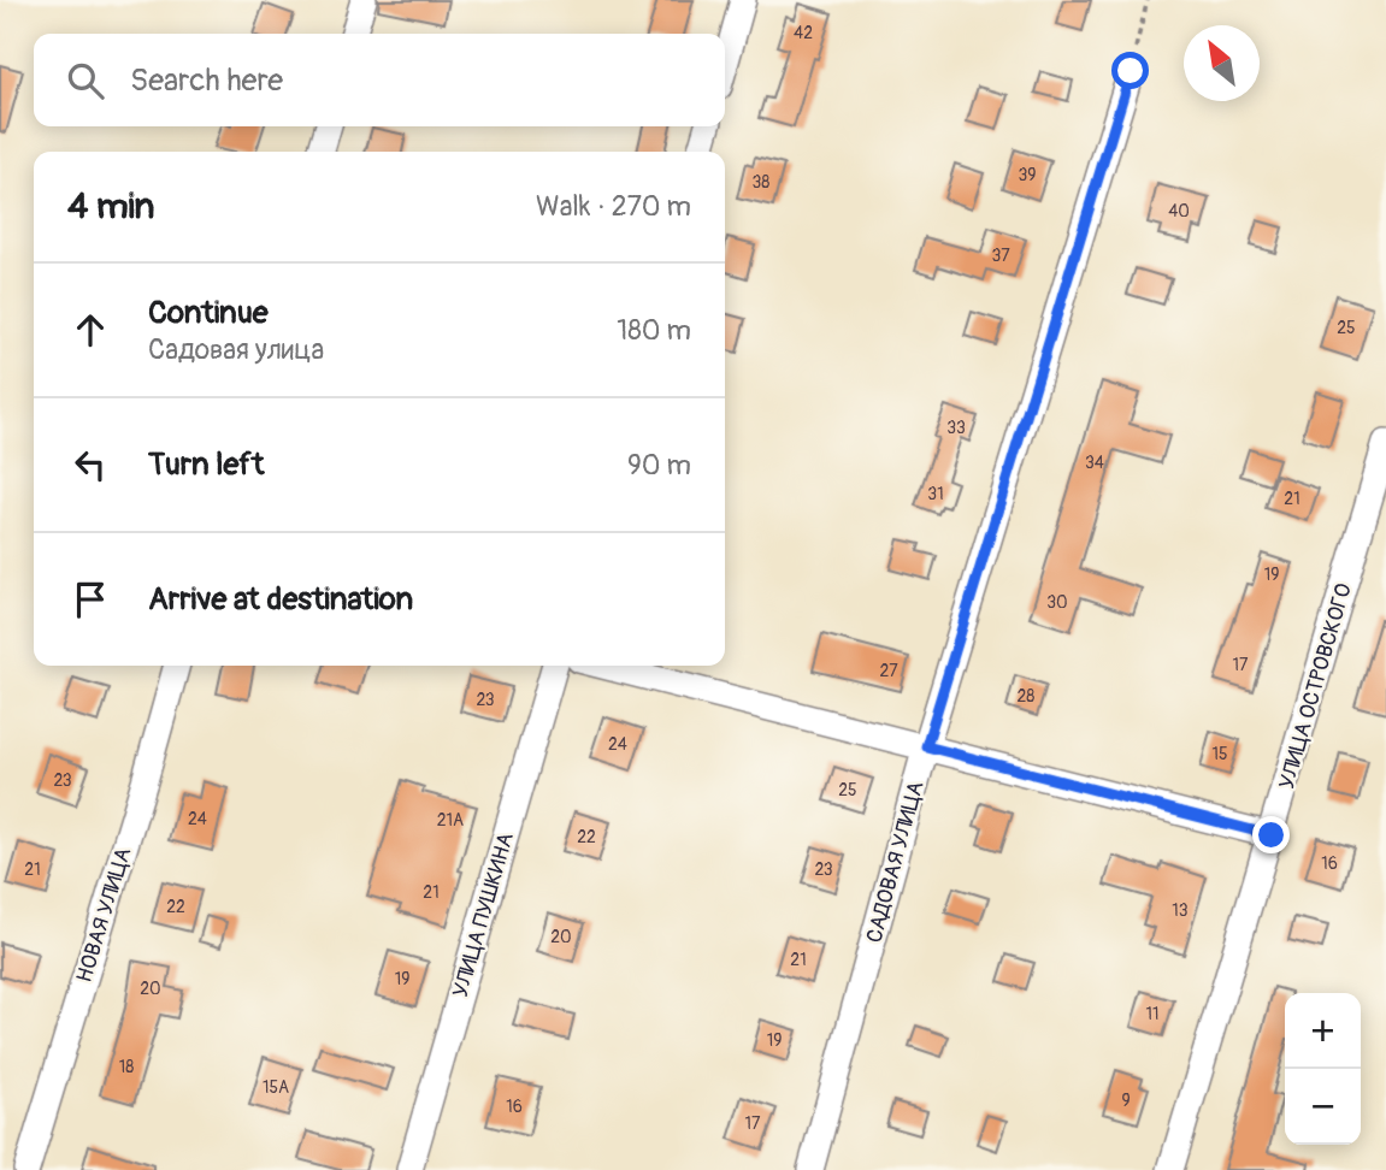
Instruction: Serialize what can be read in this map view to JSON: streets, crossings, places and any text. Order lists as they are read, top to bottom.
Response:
{
  "streets": {
    "street": [
      "УЛИЦА ОСТРОВСКОГО",
      "САДОВАЯ УЛИЦА",
      "НОВАЯ УЛИЦА",
      "УЛИЦА ПУШКИНА"
    ]
  },
  "house_numbers": [
    "42",
    "39",
    "38",
    "40",
    "37",
    "25",
    "33",
    "34",
    "31",
    "21",
    "19",
    "30",
    "17",
    "27",
    "28",
    "23",
    "24",
    "15",
    "23",
    "25",
    "24",
    "21А",
    "22",
    "16",
    "21",
    "23",
    "21",
    "22",
    "13",
    "20",
    "21",
    "19",
    "20",
    "11",
    "19",
    "18",
    "15А",
    "9",
    "16",
    "17"
  ],
  "north": "top left",
  "page": {
    "search": "Search here",
    "heading": ["4 min", "Walk · 270 m"],
    "list": [
      ["Continue", "Садовая улица", "180 m"],
      ["Turn left", "90 m"],
      "Arrive at destination"
    ],
    "map_buttons": ["+", "−"]
  }
}
